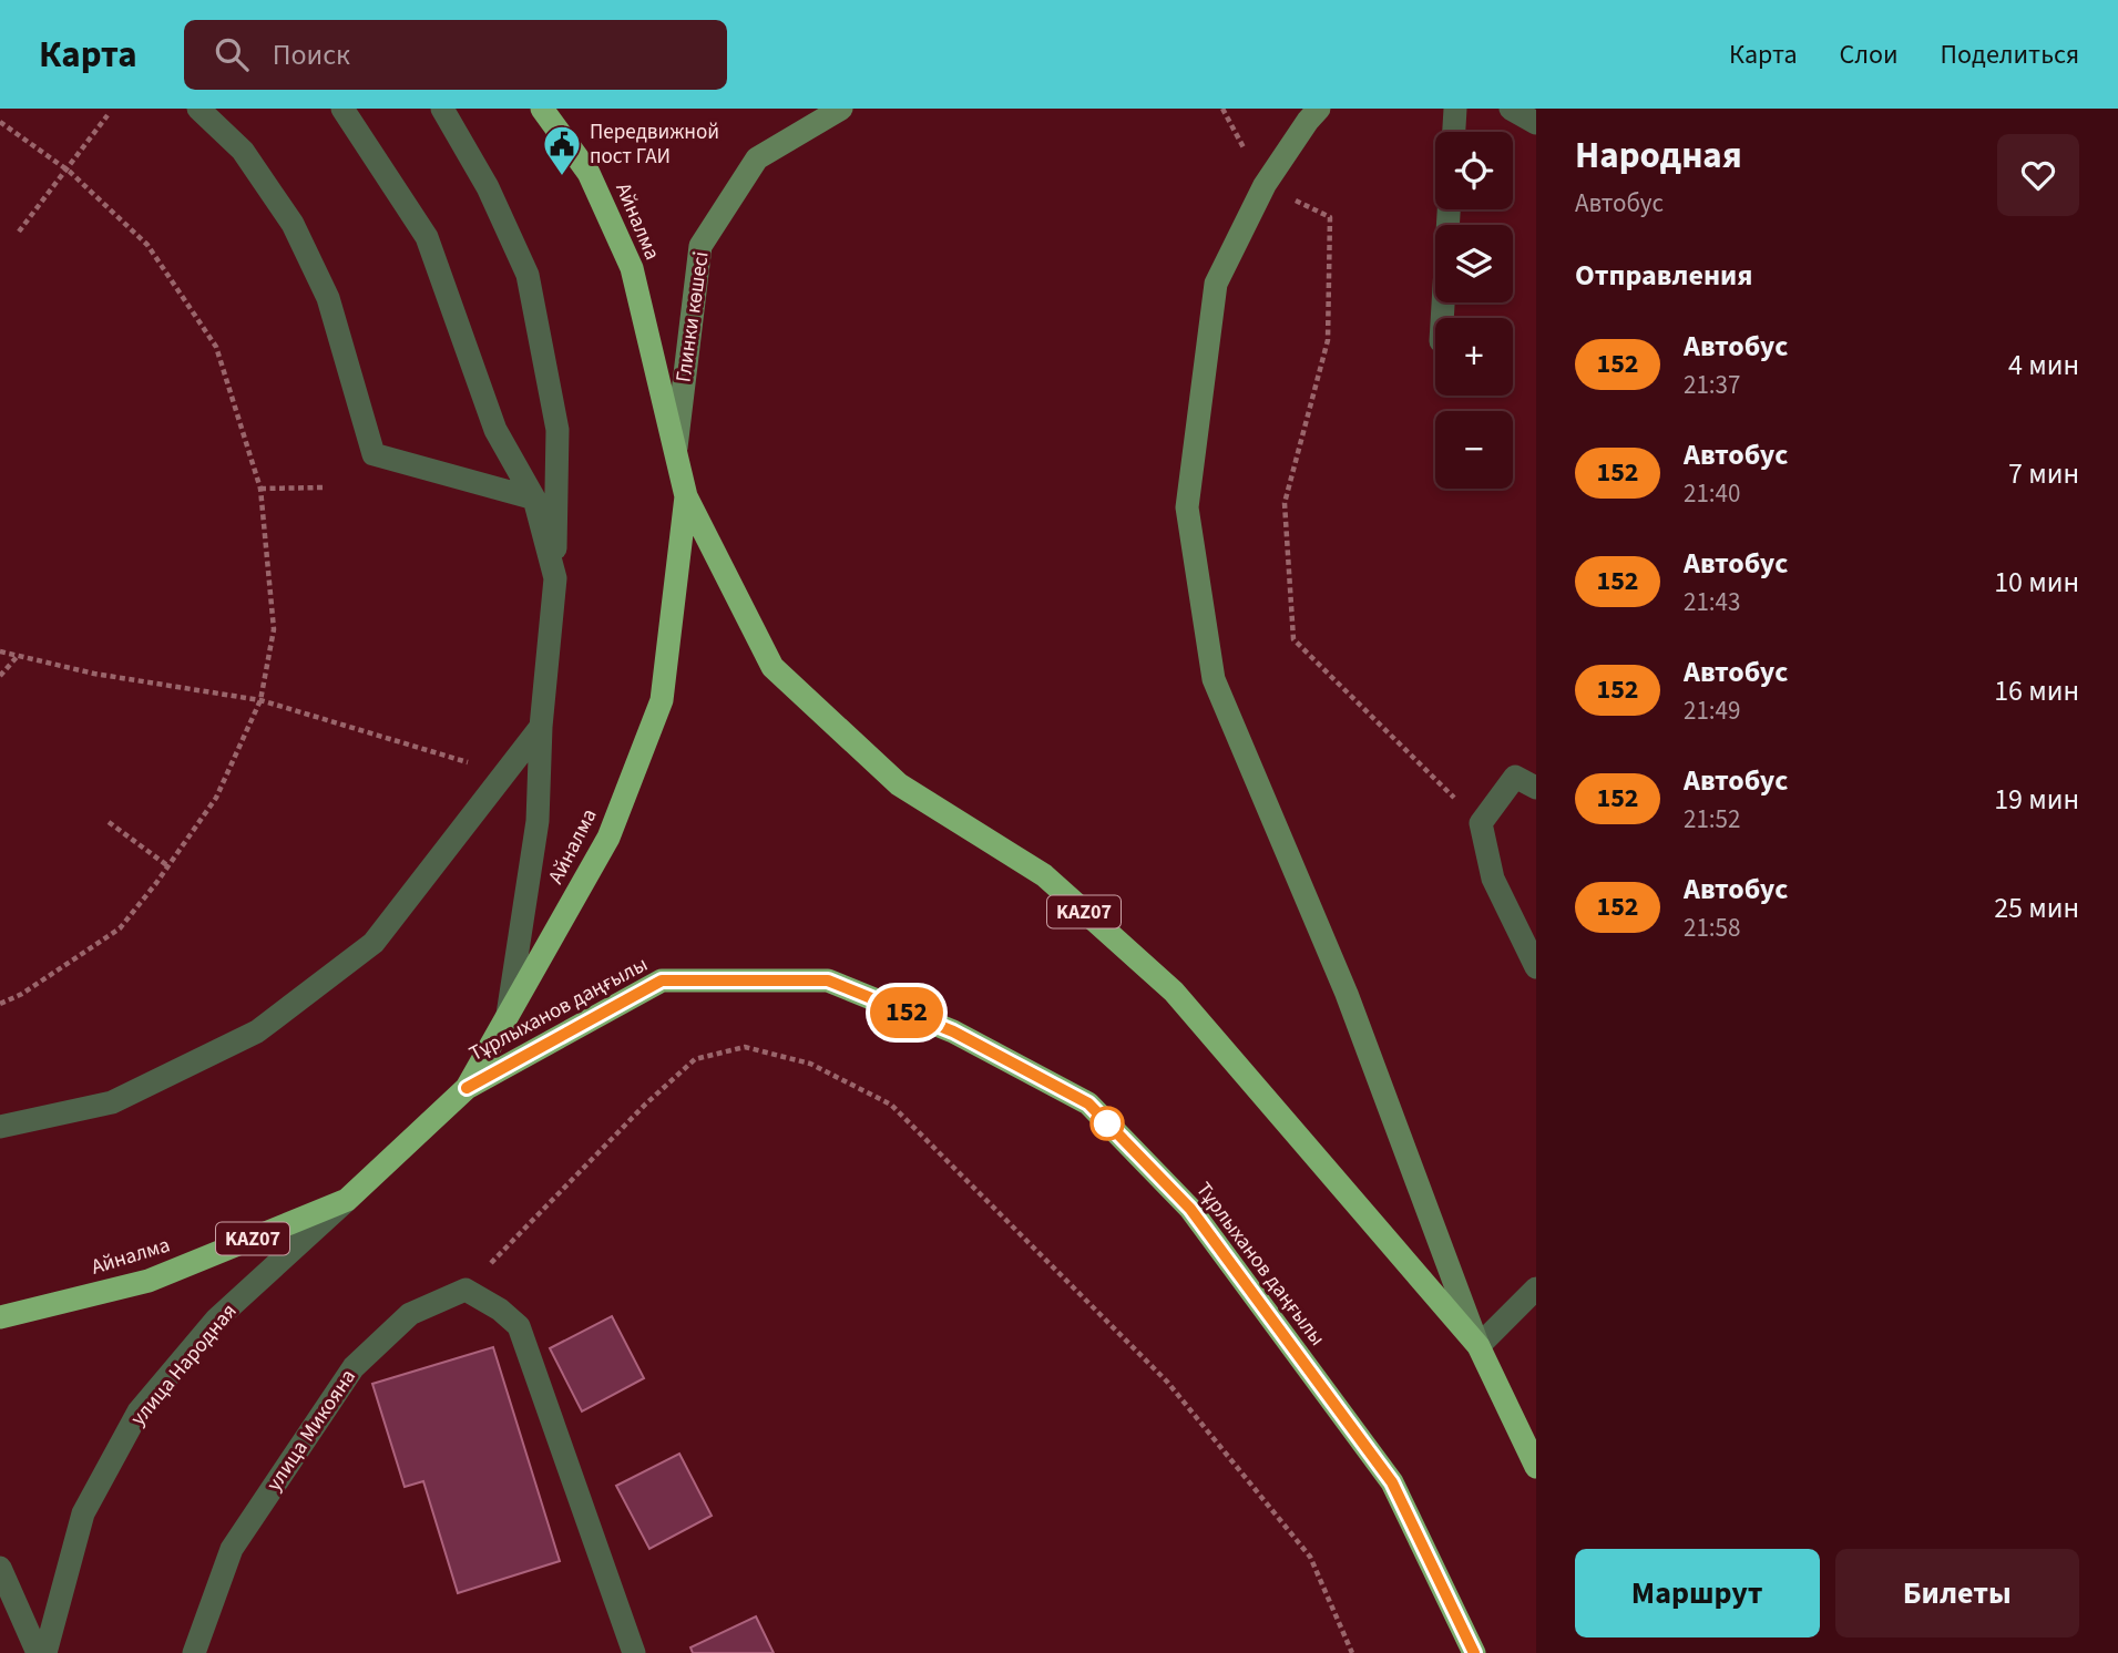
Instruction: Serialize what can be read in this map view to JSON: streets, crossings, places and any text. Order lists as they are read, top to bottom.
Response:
{
  "streets": {
    "highway": ["Айналма", "KAZ07", "Тұрлыханов даңғылы"],
    "main road": ["Глинки көшесі"],
    "street": ["улица Народная", "улица Микояна"]
  },
  "crossings": [
    ["Айналма", "Глинки көшесі"],
    ["Айналма", "KAZ07"],
    ["Айналма", "Тұрлыханов даңғылы"],
    ["Айналма", "улица Народная"]
  ],
  "places": {
    "public building": ["Передвижной пост ГАИ"]
  },
  "lines": ["bus line 152"],
  "page": {
    "header": "Карта",
    "search": "Поиск",
    "nav": ["Карта", "Слои", "Поделиться"],
    "on_map": "152",
    "heading": [
      ["Народная", "Автобус"],
      "Отправления"
    ],
    "map_buttons": ["+", "−"],
    "list": [
      {
        "mark": "152",
        "name": "Автобус",
        "note": "21:37",
        "value": "4 мин"
      },
      {
        "mark": "152",
        "name": "Автобус",
        "note": "21:40",
        "value": "7 мин"
      },
      {
        "mark": "152",
        "name": "Автобус",
        "note": "21:43",
        "value": "10 мин"
      },
      {
        "mark": "152",
        "name": "Автобус",
        "note": "21:49",
        "value": "16 мин"
      },
      {
        "mark": "152",
        "name": "Автобус",
        "note": "21:52",
        "value": "19 мин"
      },
      {
        "mark": "152",
        "name": "Автобус",
        "note": "21:58",
        "value": "25 мин"
      }
    ],
    "buttons": ["Маршрут", "Билеты"]
  }
}
